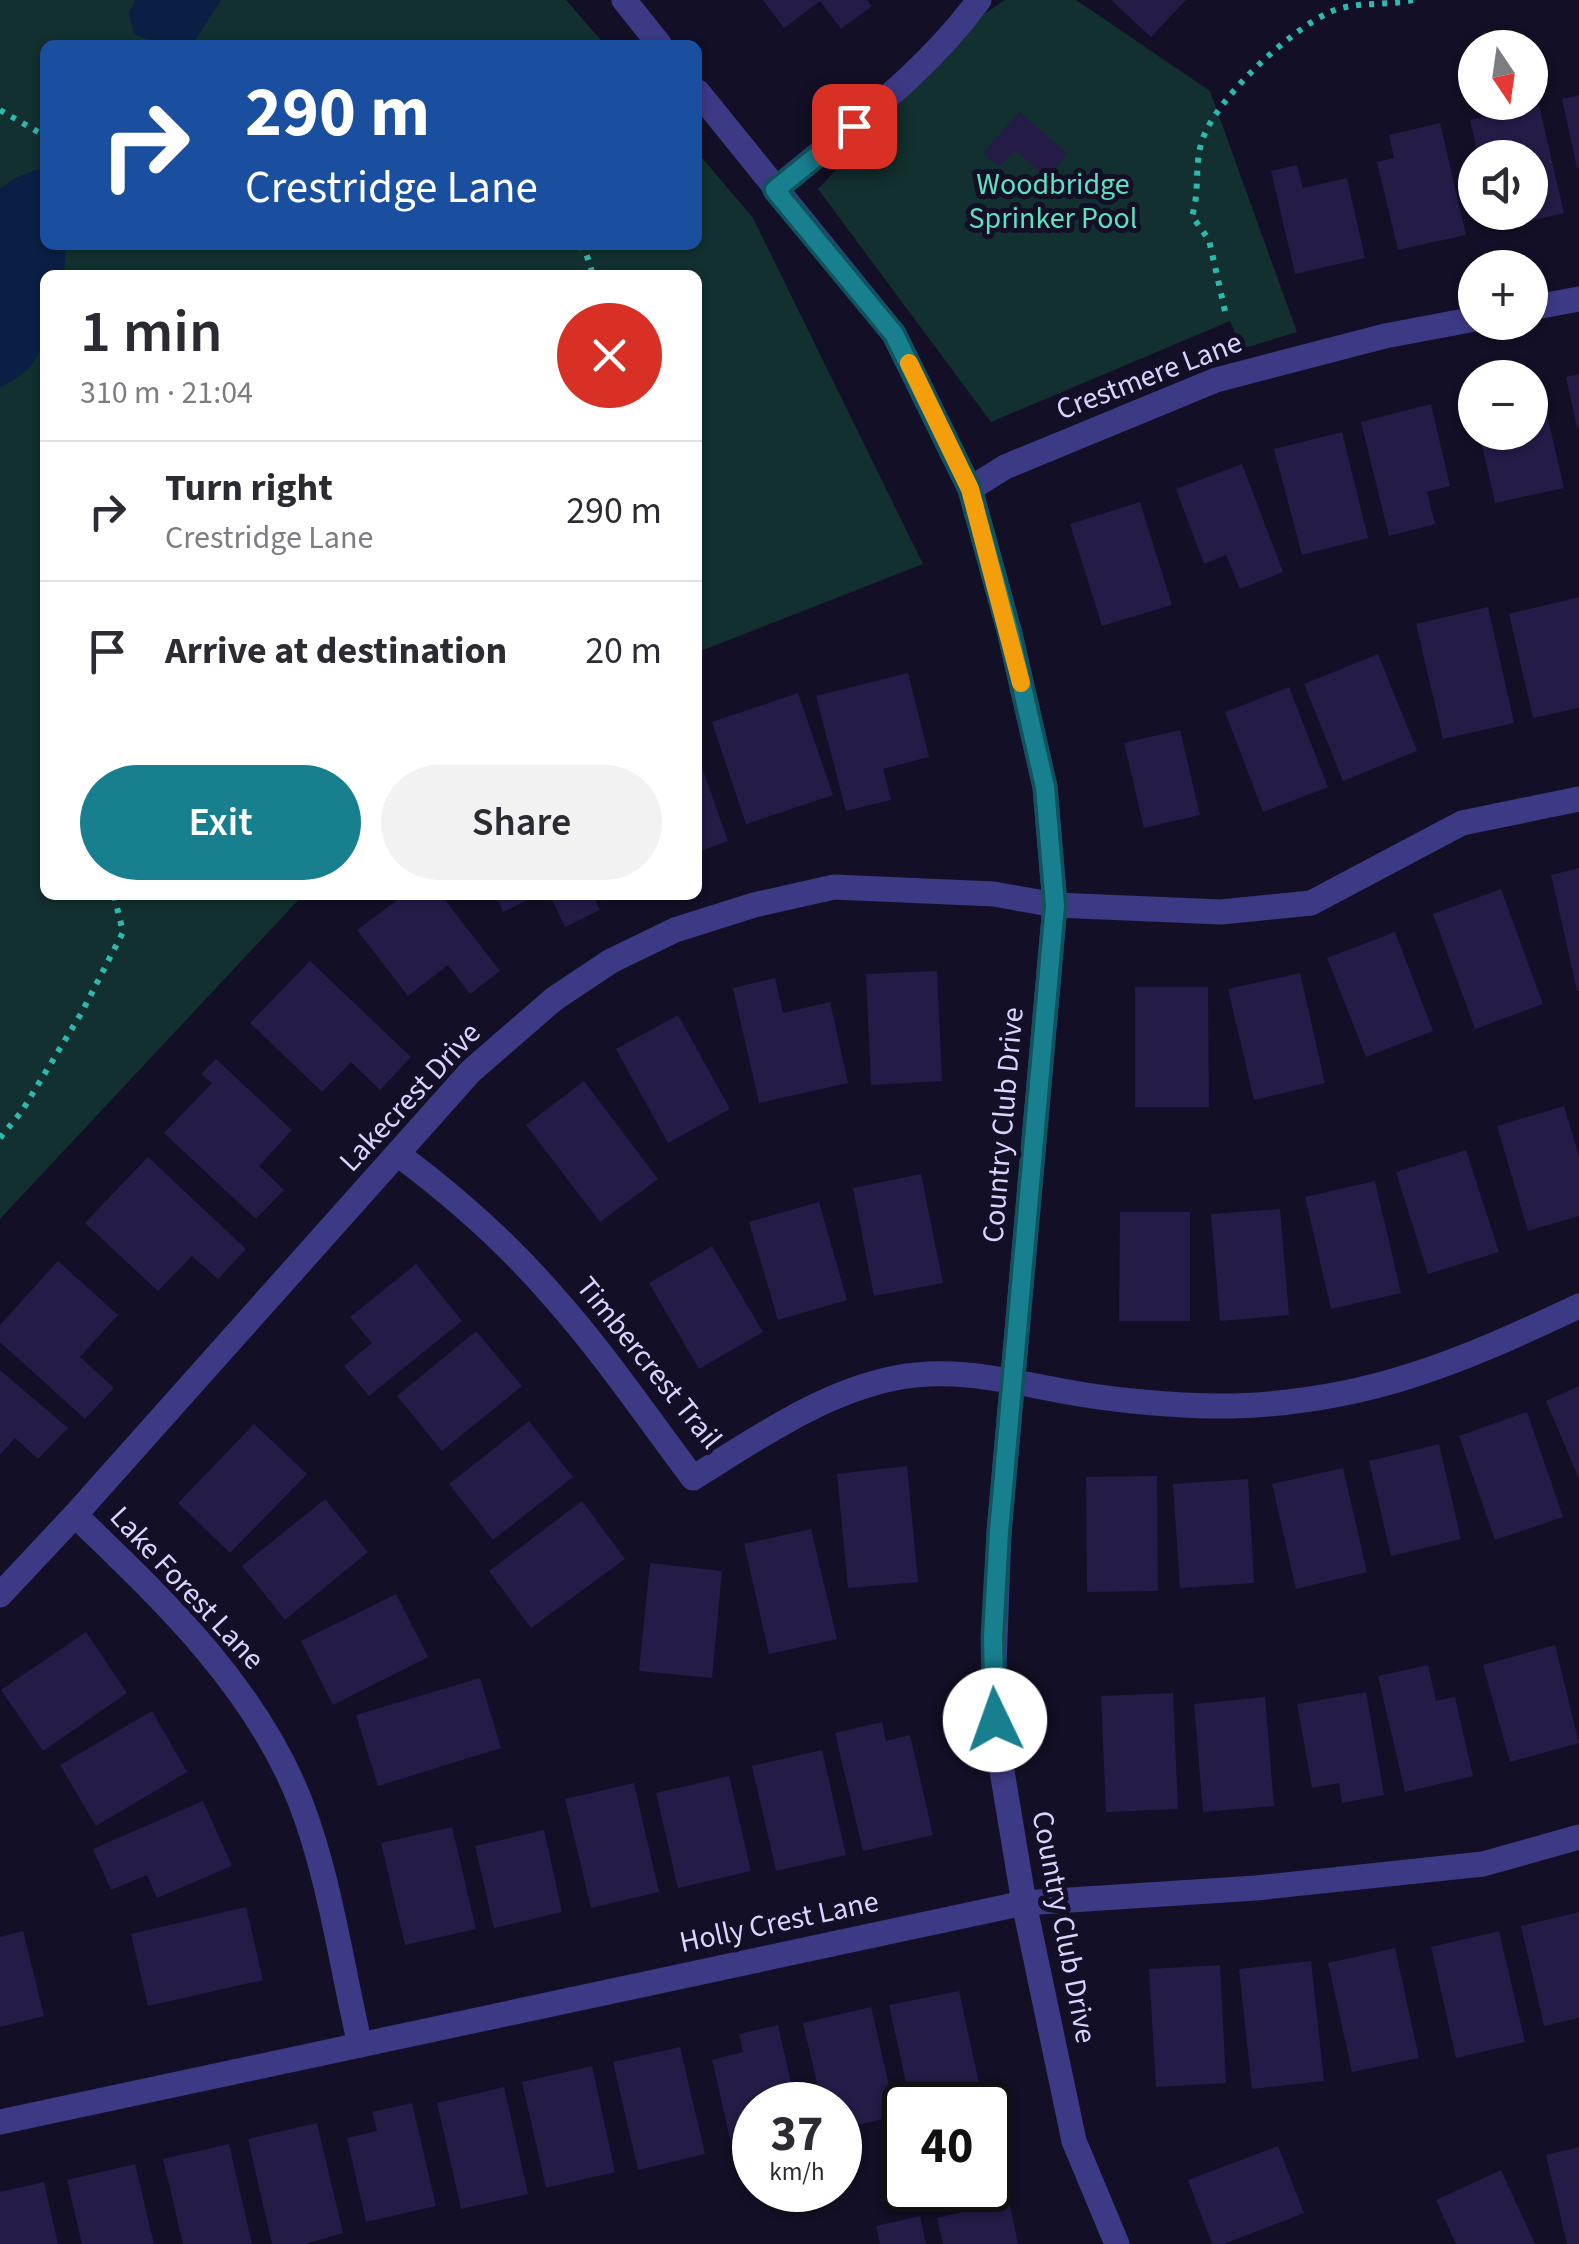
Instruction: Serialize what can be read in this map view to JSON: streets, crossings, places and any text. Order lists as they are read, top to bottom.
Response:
{
  "streets": {
    "street": [
      "Crestmere Lane",
      "Lakecrest Drive",
      "Country Club Drive",
      "Timbercrest Trail",
      "Lake Forest Lane",
      "Holly Crest Lane"
    ]
  },
  "crossings": [
    ["Crestmere Lane", "Country Club Drive"],
    ["Lakecrest Drive", "Country Club Drive"],
    ["Lakecrest Drive", "Timbercrest Trail"],
    ["Lakecrest Drive", "Lake Forest Lane"],
    ["Country Club Drive", "Timbercrest Trail"],
    ["Country Club Drive", "Holly Crest Lane"],
    ["Lake Forest Lane", "Holly Crest Lane"]
  ],
  "parks": ["Woodbridge Sprinker Pool"],
  "north": "bottom",
  "page": {
    "map_buttons": ["+", "−"],
    "turn": ["290 m", "Crestridge Lane"],
    "heading": ["1 min", "310 m · 21:04"],
    "list": [
      {
        "name": "Turn right",
        "note": "Crestridge Lane",
        "value": "290 m"
      },
      {
        "name": "Arrive at destination",
        "value": "20 m"
      }
    ],
    "buttons": ["Exit", "Share"],
    "speed": "37 km/h",
    "limit": "40"
  }
}
